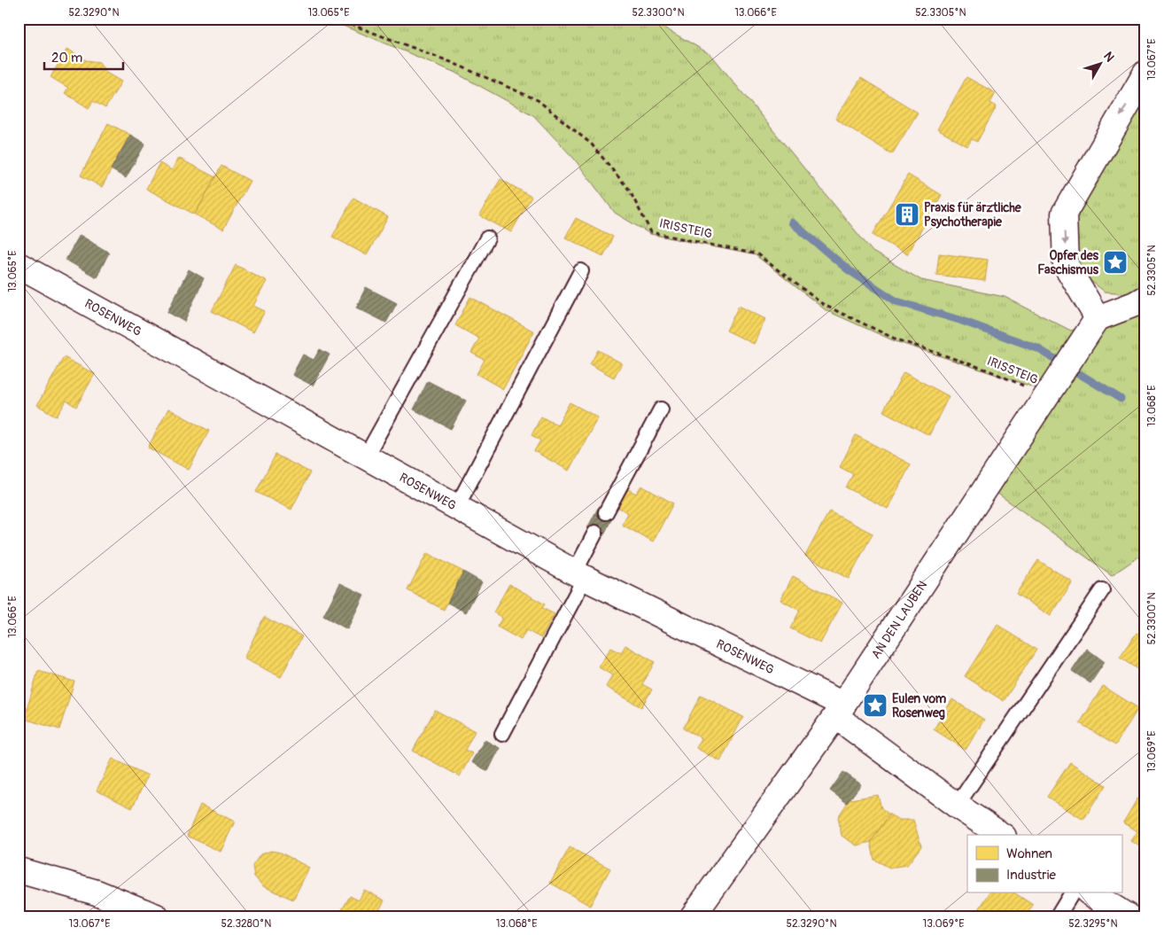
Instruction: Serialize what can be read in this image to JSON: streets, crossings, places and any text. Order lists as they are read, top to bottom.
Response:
{
  "streets": {
    "street": ["ROSENWEG", "AN DEN LAUBEN"],
    "path": ["IRISSTEIG"]
  },
  "crossings": [
    ["IRISSTEIG", "AN DEN LAUBEN"],
    ["ROSENWEG", "AN DEN LAUBEN"]
  ],
  "places": {
    "building": ["Praxis für ärztliche Psychotherapie"],
    "place": ["Opfer des Faschismus", "Eulen vom Rosenweg"]
  },
  "legend": ["Wohnen", "Industrie"],
  "scale_bar": "20 m",
  "north": "top right",
  "coordinates": [
    "52.3290°N",
    "13.065°E",
    "52.3300°N",
    "13.066°E",
    "52.3305°N",
    "13.067°E",
    "13.068°E",
    "13.069°E",
    "52.3280°N",
    "52.3295°N"
  ]
}
